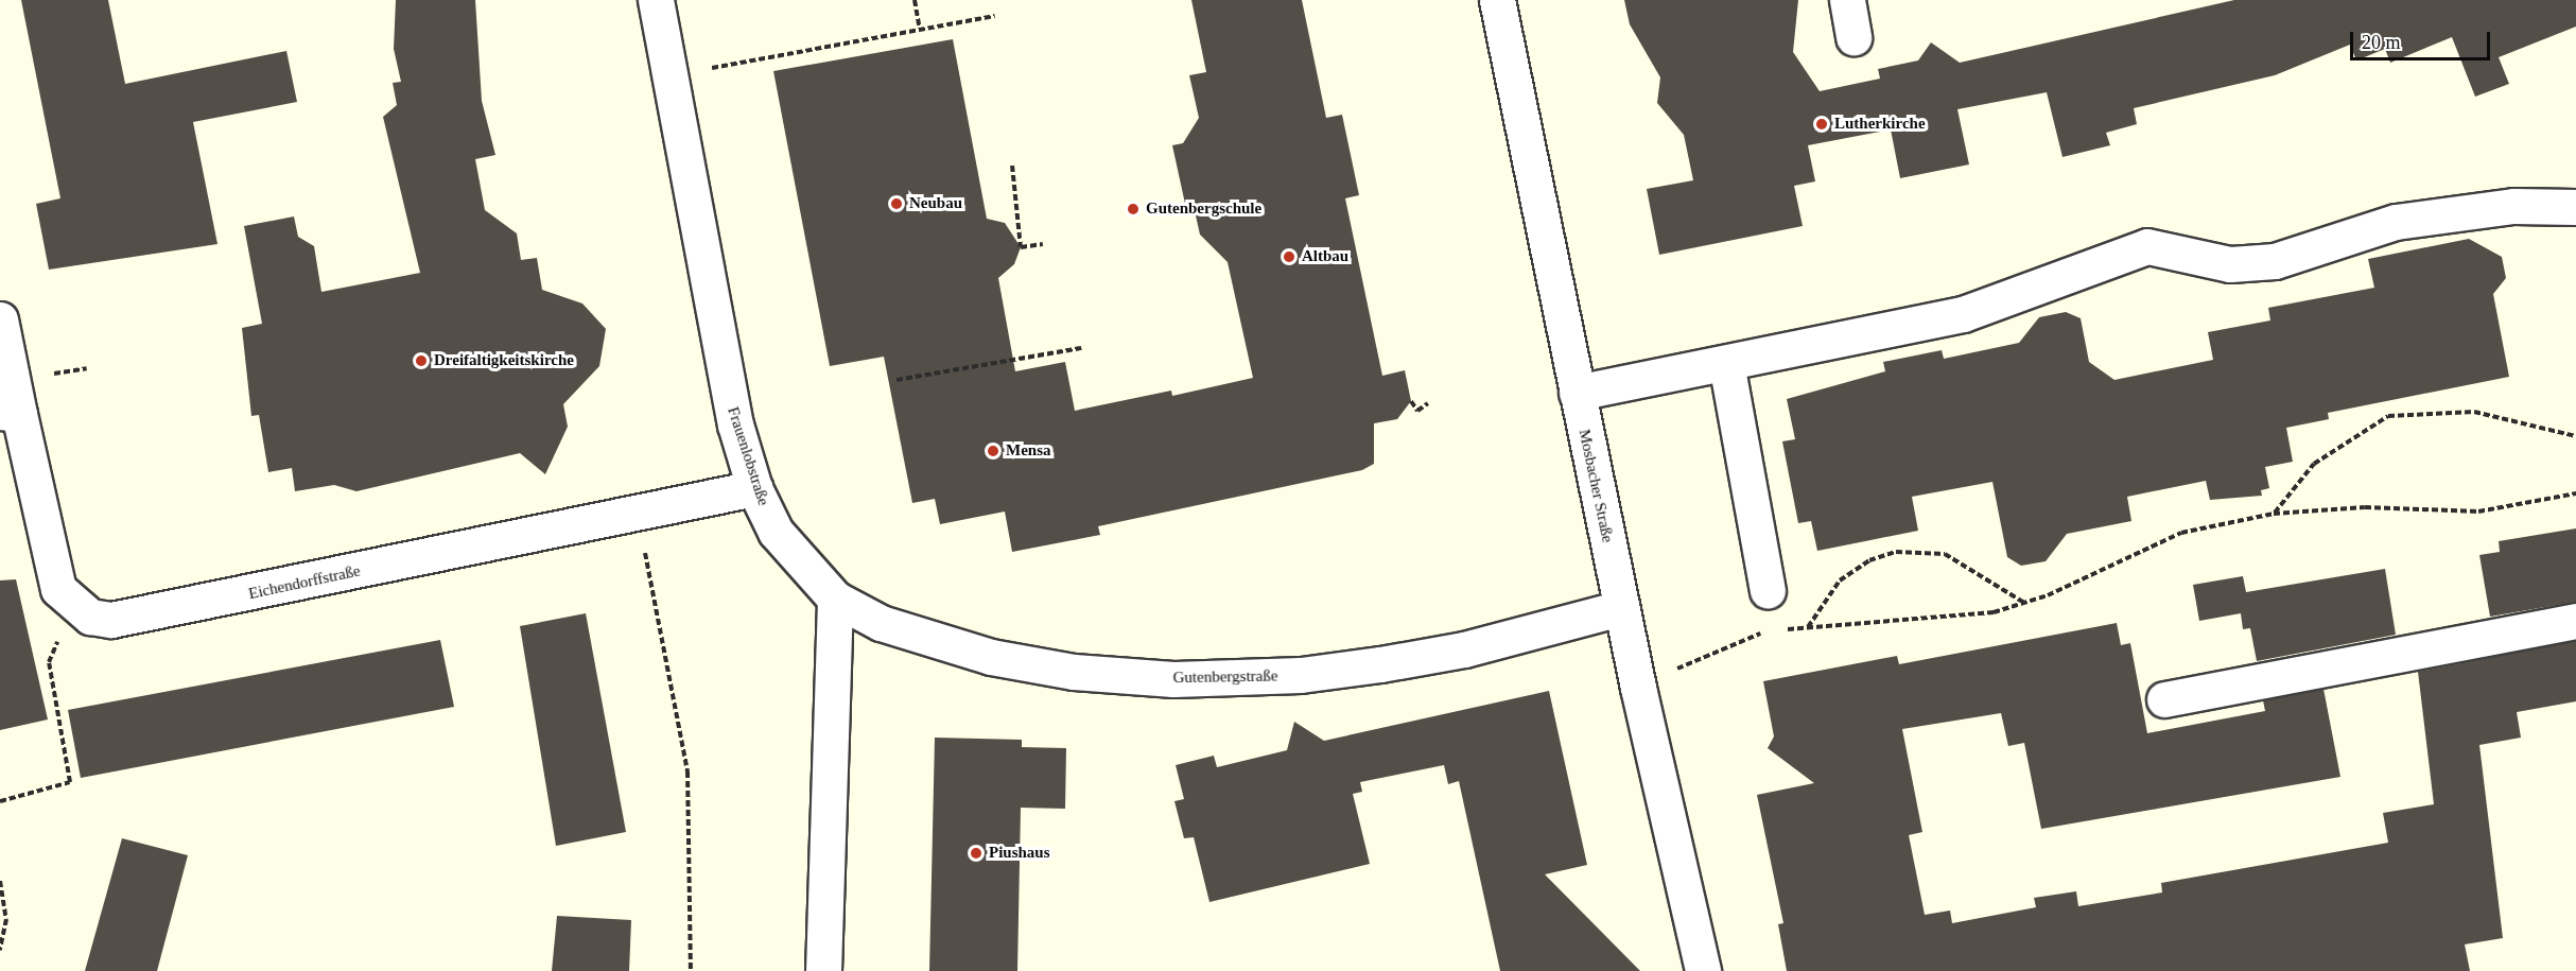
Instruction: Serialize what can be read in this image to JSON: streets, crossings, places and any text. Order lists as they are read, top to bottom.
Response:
{
  "streets": {
    "street": [
      "Frauenlobstraße",
      "Mosbacher Straße",
      "Eichendorffstraße",
      "Gutenbergstraße"
    ]
  },
  "crossings": [
    ["Frauenlobstraße", "Eichendorffstraße"],
    ["Frauenlobstraße", "Gutenbergstraße"],
    ["Mosbacher Straße", "Gutenbergstraße"]
  ],
  "places": [
    "Lutherkirche",
    "Neubau",
    "Gutenbergschule",
    "Altbau",
    "Dreifaltigkeitskirche",
    "Mensa",
    "Piushaus"
  ],
  "scale_bar": "20 m"
}
